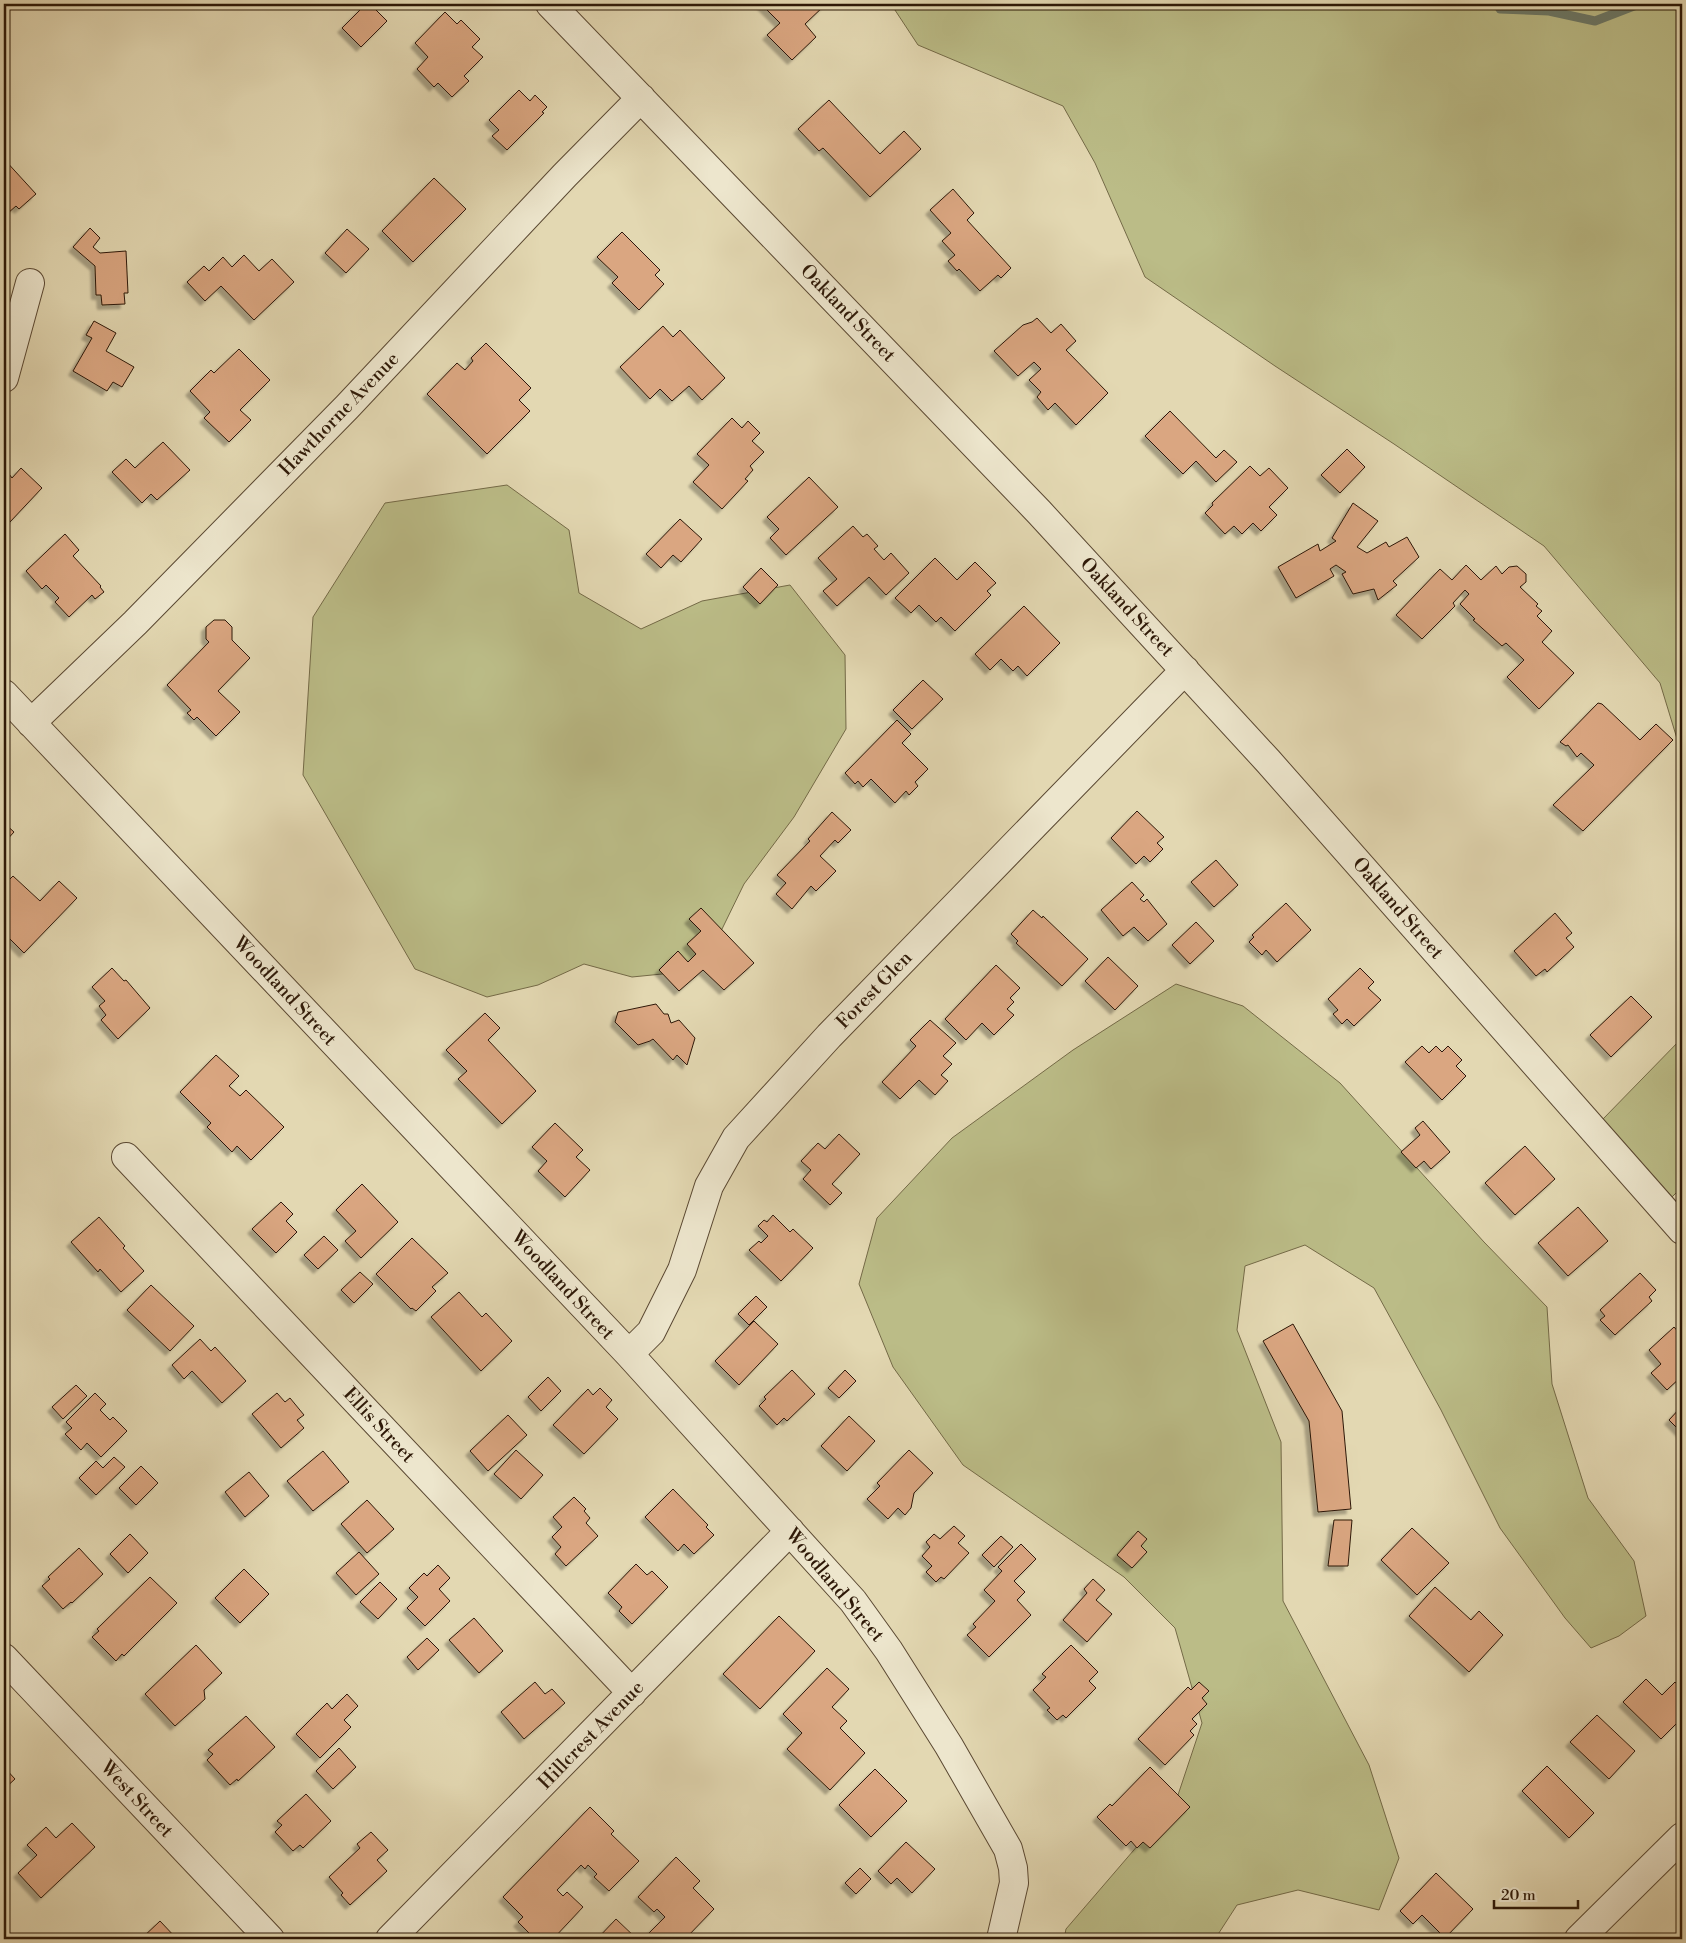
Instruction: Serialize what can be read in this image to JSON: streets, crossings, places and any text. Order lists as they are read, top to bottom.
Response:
{
  "streets": {
    "street": [
      "Oakland Street",
      "Hawthorne Avenue",
      "Forest Glen",
      "Woodland Street",
      "Ellis Street",
      "Hillcrest Avenue",
      "West Street"
    ]
  },
  "crossings": [
    ["Oakland Street", "Hawthorne Avenue"],
    ["Oakland Street", "Forest Glen"],
    ["Hawthorne Avenue", "Woodland Street"],
    ["Forest Glen", "Woodland Street"],
    ["Woodland Street", "Hillcrest Avenue"],
    ["Ellis Street", "Hillcrest Avenue"]
  ],
  "scale_bar": "20 m"
}
